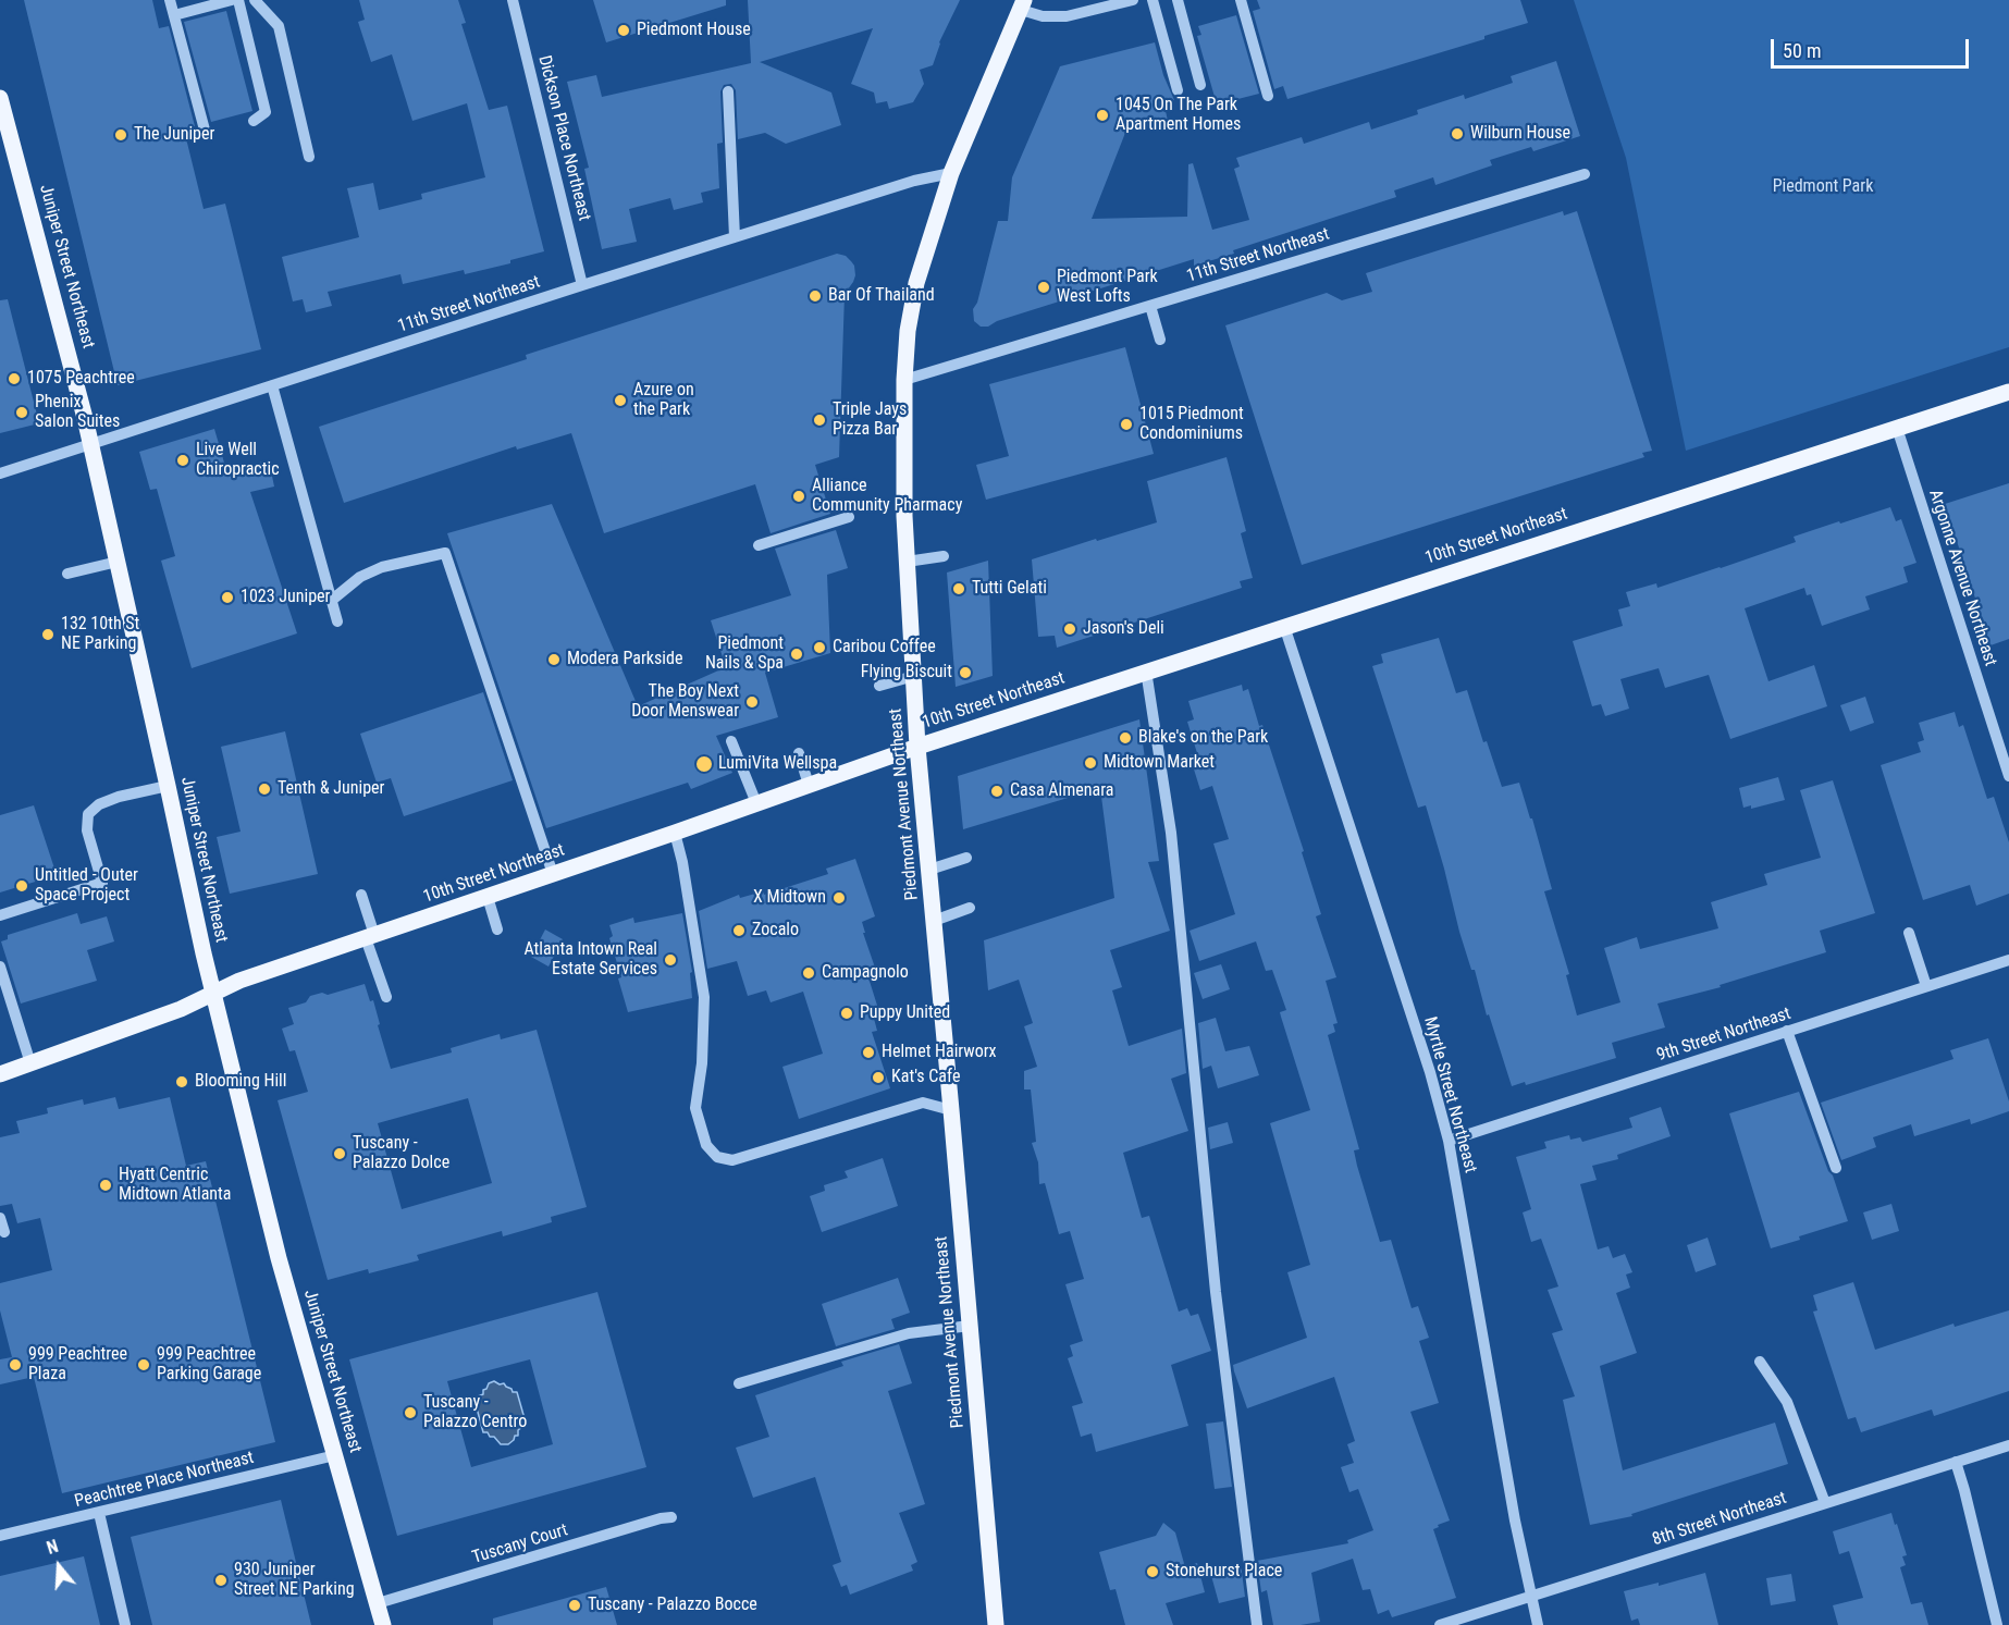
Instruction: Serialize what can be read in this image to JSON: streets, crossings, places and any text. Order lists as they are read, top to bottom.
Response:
{
  "streets": {
    "main road": ["Juniper Street Northeast", "10th Street Northeast", "Piedmont Avenue Northeast"],
    "street": [
      "Dickson Place Northeast",
      "11th Street Northeast",
      "Argonne Avenue Northeast",
      "9th Street Northeast",
      "Myrtle Street Northeast",
      "Peachtree Place Northeast",
      "8th Street Northeast",
      "Tuscany Court"
    ]
  },
  "crossings": [
    ["Dickson Place Northeast", "11th Street Northeast"],
    ["11th Street Northeast", "Juniper Street Northeast"],
    ["11th Street Northeast", "Piedmont Avenue Northeast"],
    ["Juniper Street Northeast", "10th Street Northeast"],
    ["Juniper Street Northeast", "Peachtree Place Northeast"],
    ["Juniper Street Northeast", "Tuscany Court"],
    ["10th Street Northeast", "Argonne Avenue Northeast"],
    ["10th Street Northeast", "Piedmont Avenue Northeast"],
    ["10th Street Northeast", "Myrtle Street Northeast"],
    ["9th Street Northeast", "Myrtle Street Northeast"],
    ["Myrtle Street Northeast", "8th Street Northeast"]
  ],
  "parks": ["Piedmont Park"],
  "places": [
    "Piedmont House",
    "1045 On The Park Apartment Homes",
    "Wilburn House",
    "The Juniper",
    "Piedmont Park West Lofts",
    "Bar Of Thailand",
    "1075 Peachtree",
    "Azure on the Park",
    "Phenix Salon Suites",
    "Triple Jays Pizza Bar",
    "1015 Piedmont Condominiums",
    "Live Well Chiropractic",
    "Alliance Community Pharmacy",
    "Tutti Gelati",
    "1023 Juniper",
    "Jason's Deli",
    "132 10th St NE Parking",
    "Caribou Coffee",
    "Piedmont Nails & Spa",
    "Modera Parkside",
    "Flying Biscuit",
    "The Boy Next Door Menswear",
    "Blake's on the Park",
    "Midtown Market",
    "LumiVita Wellspa",
    "Tenth & Juniper",
    "Casa Almenara",
    "Untitled - Outer Space Project",
    "X Midtown",
    "Zocalo",
    "Atlanta Intown Real Estate Services",
    "Campagnolo",
    "Puppy United",
    "Helmet Hairworx",
    "Kat's Cafe",
    "Blooming Hill",
    "Tuscany - Palazzo Dolce",
    "Hyatt Centric Midtown Atlanta",
    "999 Peachtree Plaza",
    "999 Peachtree Parking Garage",
    "Tuscany - Palazzo Centro",
    "Stonehurst Place",
    "930 Juniper Street NE Parking",
    "Tuscany - Palazzo Bocce"
  ],
  "scale_bar": "50 m",
  "north": "top"
}
